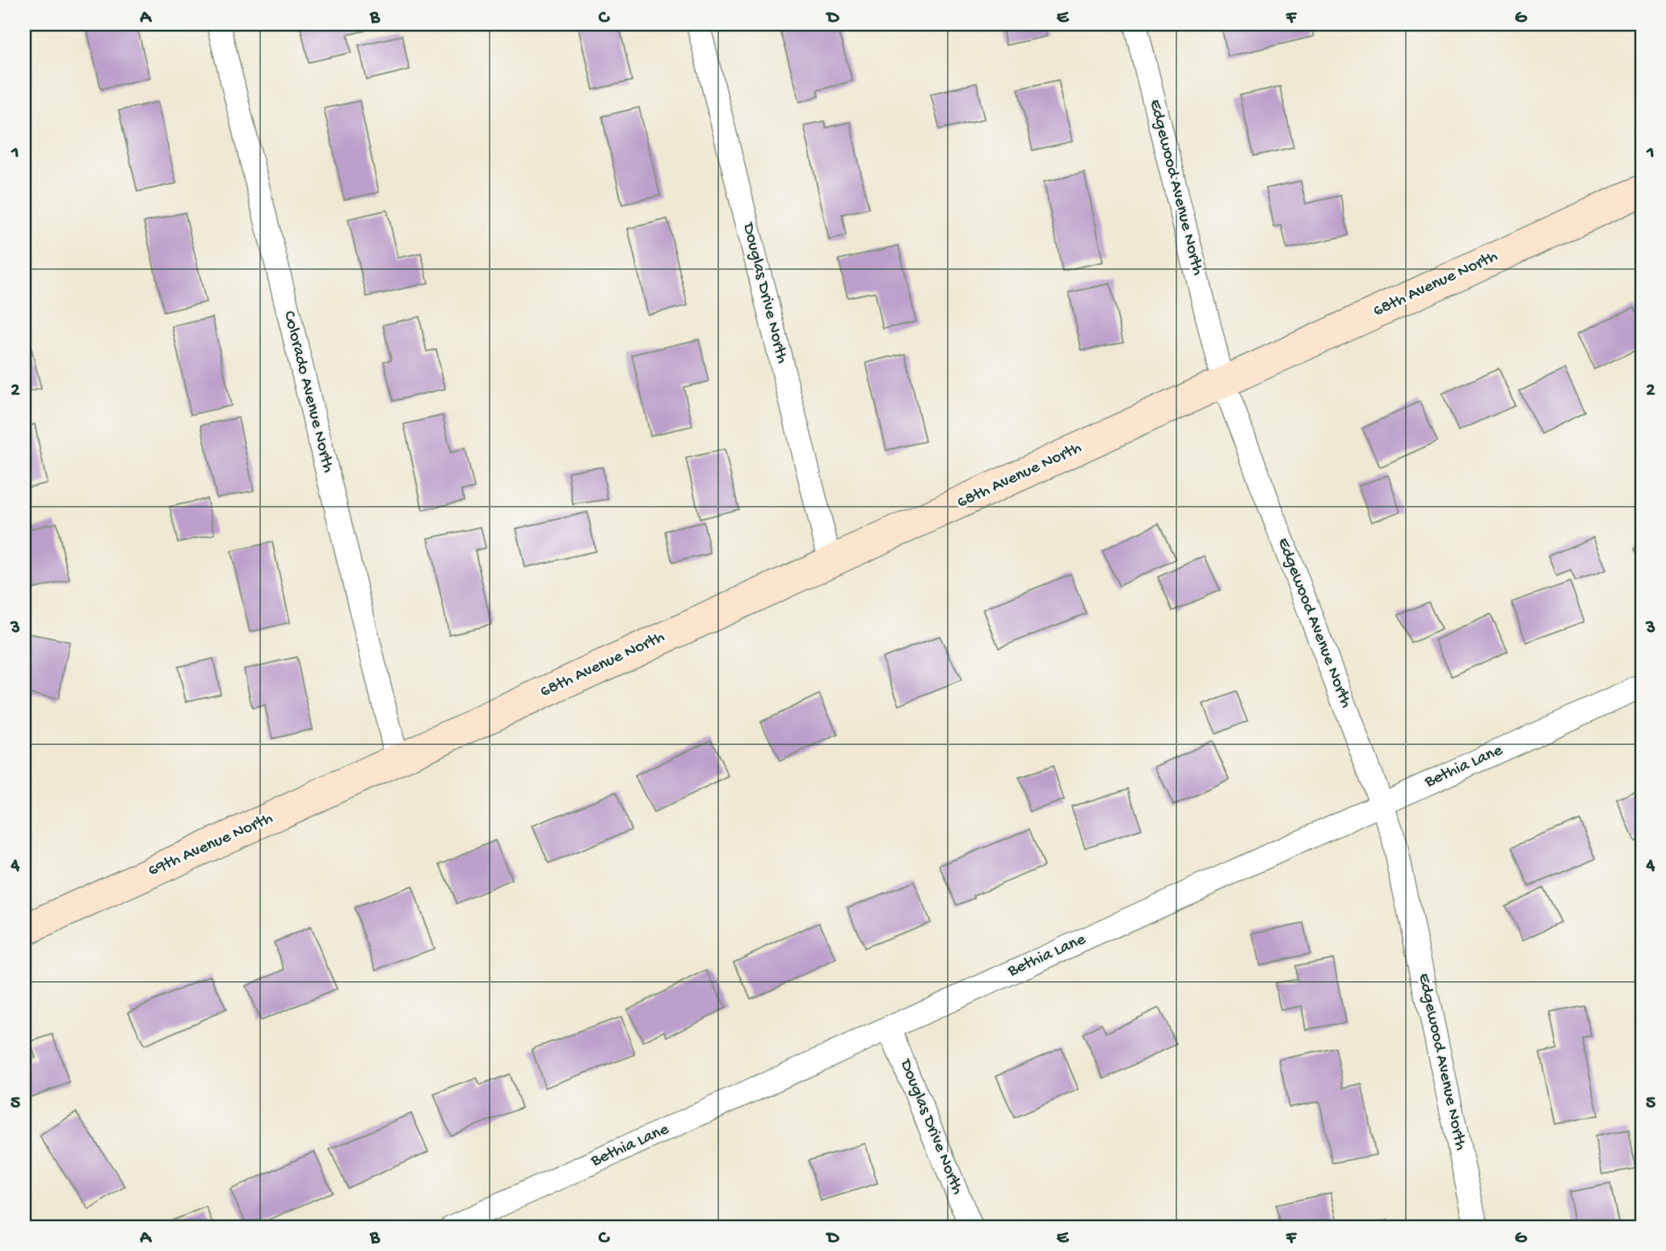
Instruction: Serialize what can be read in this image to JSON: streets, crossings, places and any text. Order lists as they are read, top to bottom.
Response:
{
  "streets": {
    "street": [
      "Edgewood Avenue North",
      "68th Avenue North",
      "Douglas Drive North",
      "Colorado Avenue North",
      "Bethia Lane",
      "69th Avenue North"
    ]
  },
  "crossings": [
    ["Edgewood Avenue North", "68th Avenue North"],
    ["Edgewood Avenue North", "Bethia Lane"],
    ["68th Avenue North", "Douglas Drive North"],
    ["68th Avenue North", "Colorado Avenue North"],
    ["68th Avenue North", "69th Avenue North"],
    ["Douglas Drive North", "Bethia Lane"],
    ["Colorado Avenue North", "69th Avenue North"]
  ],
  "grid": {
    "columns": [
      "A",
      "B",
      "C",
      "D",
      "E",
      "F",
      "G"
    ],
    "rows": [
      "1",
      "2",
      "3",
      "4",
      "5"
    ]
  }
}
